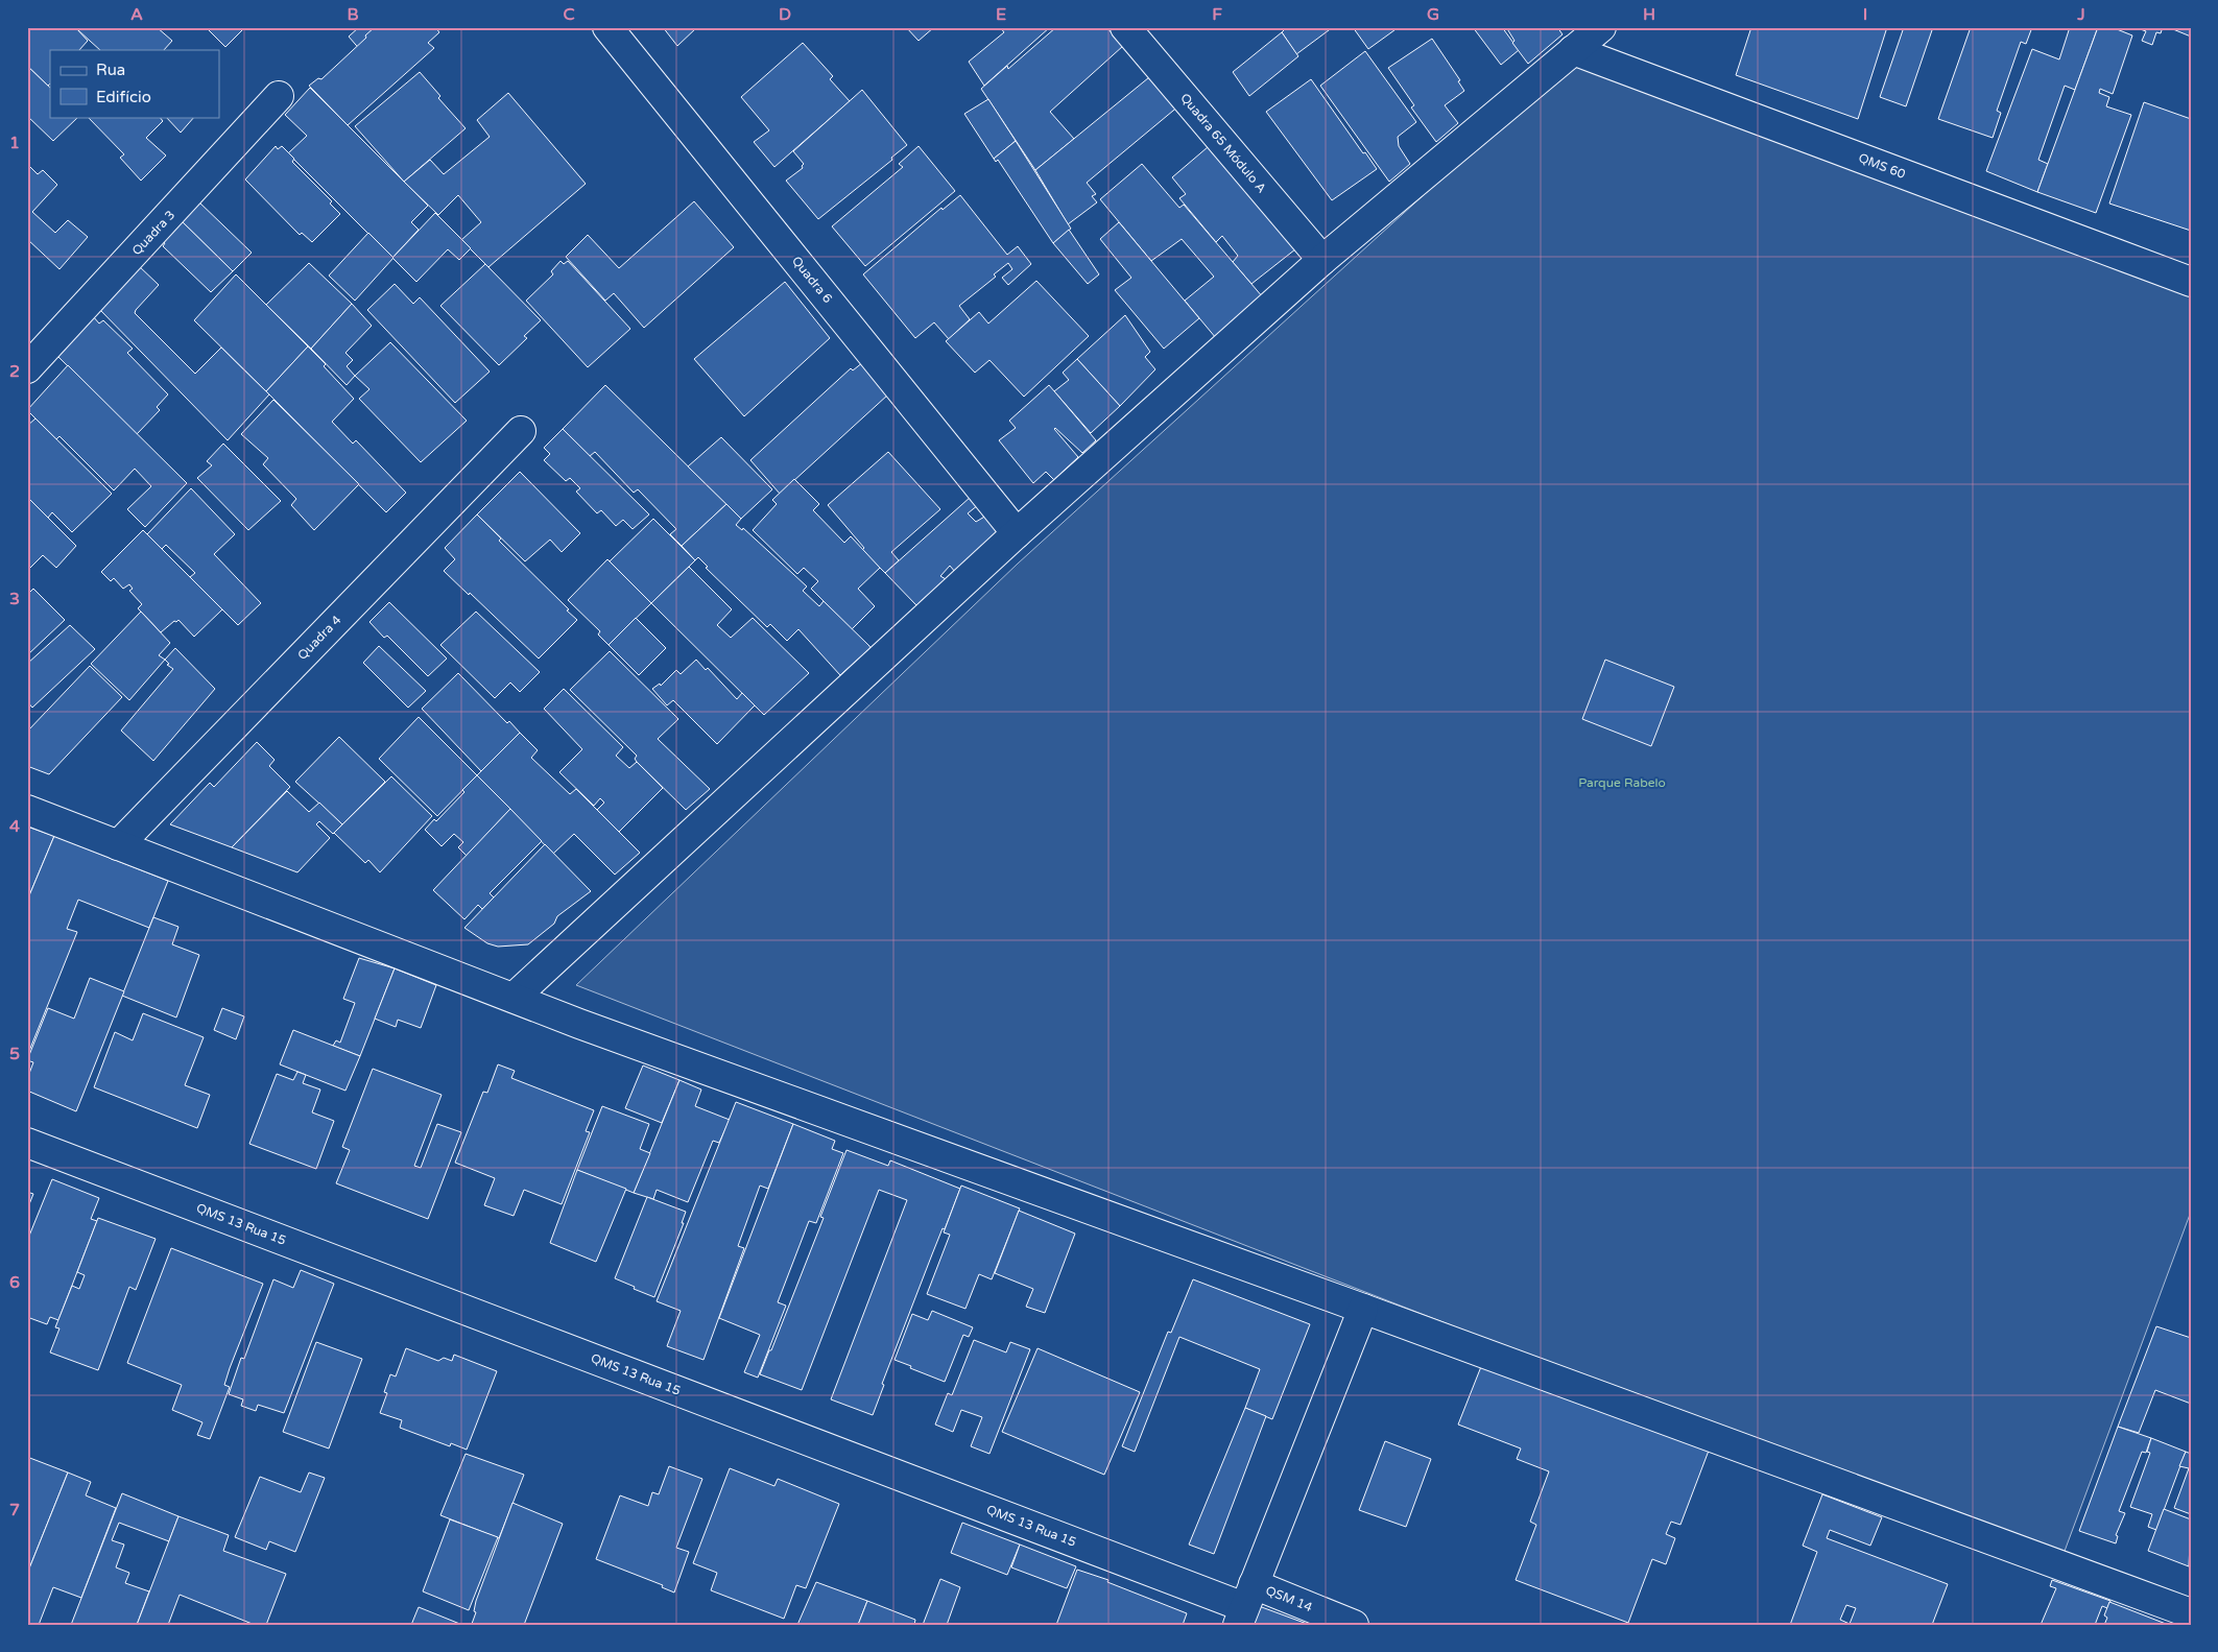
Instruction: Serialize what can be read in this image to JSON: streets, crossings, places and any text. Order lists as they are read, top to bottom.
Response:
{
  "streets": {
    "street": [
      "Quadra 65 Módulo A",
      "QMS 60",
      "Quadra 3",
      "Quadra 6",
      "Quadra 4",
      "QMS 13 Rua 15",
      "QSM 14"
    ]
  },
  "crossings": [
    ["QMS 13 Rua 15", "QSM 14"]
  ],
  "parks": ["Parque Rabelo"],
  "legend": ["Rua", "Edifício"],
  "grid": {
    "columns": [
      "A",
      "B",
      "C",
      "D",
      "E",
      "F",
      "G",
      "H",
      "I",
      "J"
    ],
    "rows": [
      "1",
      "2",
      "3",
      "4",
      "5",
      "6",
      "7"
    ]
  }
}
